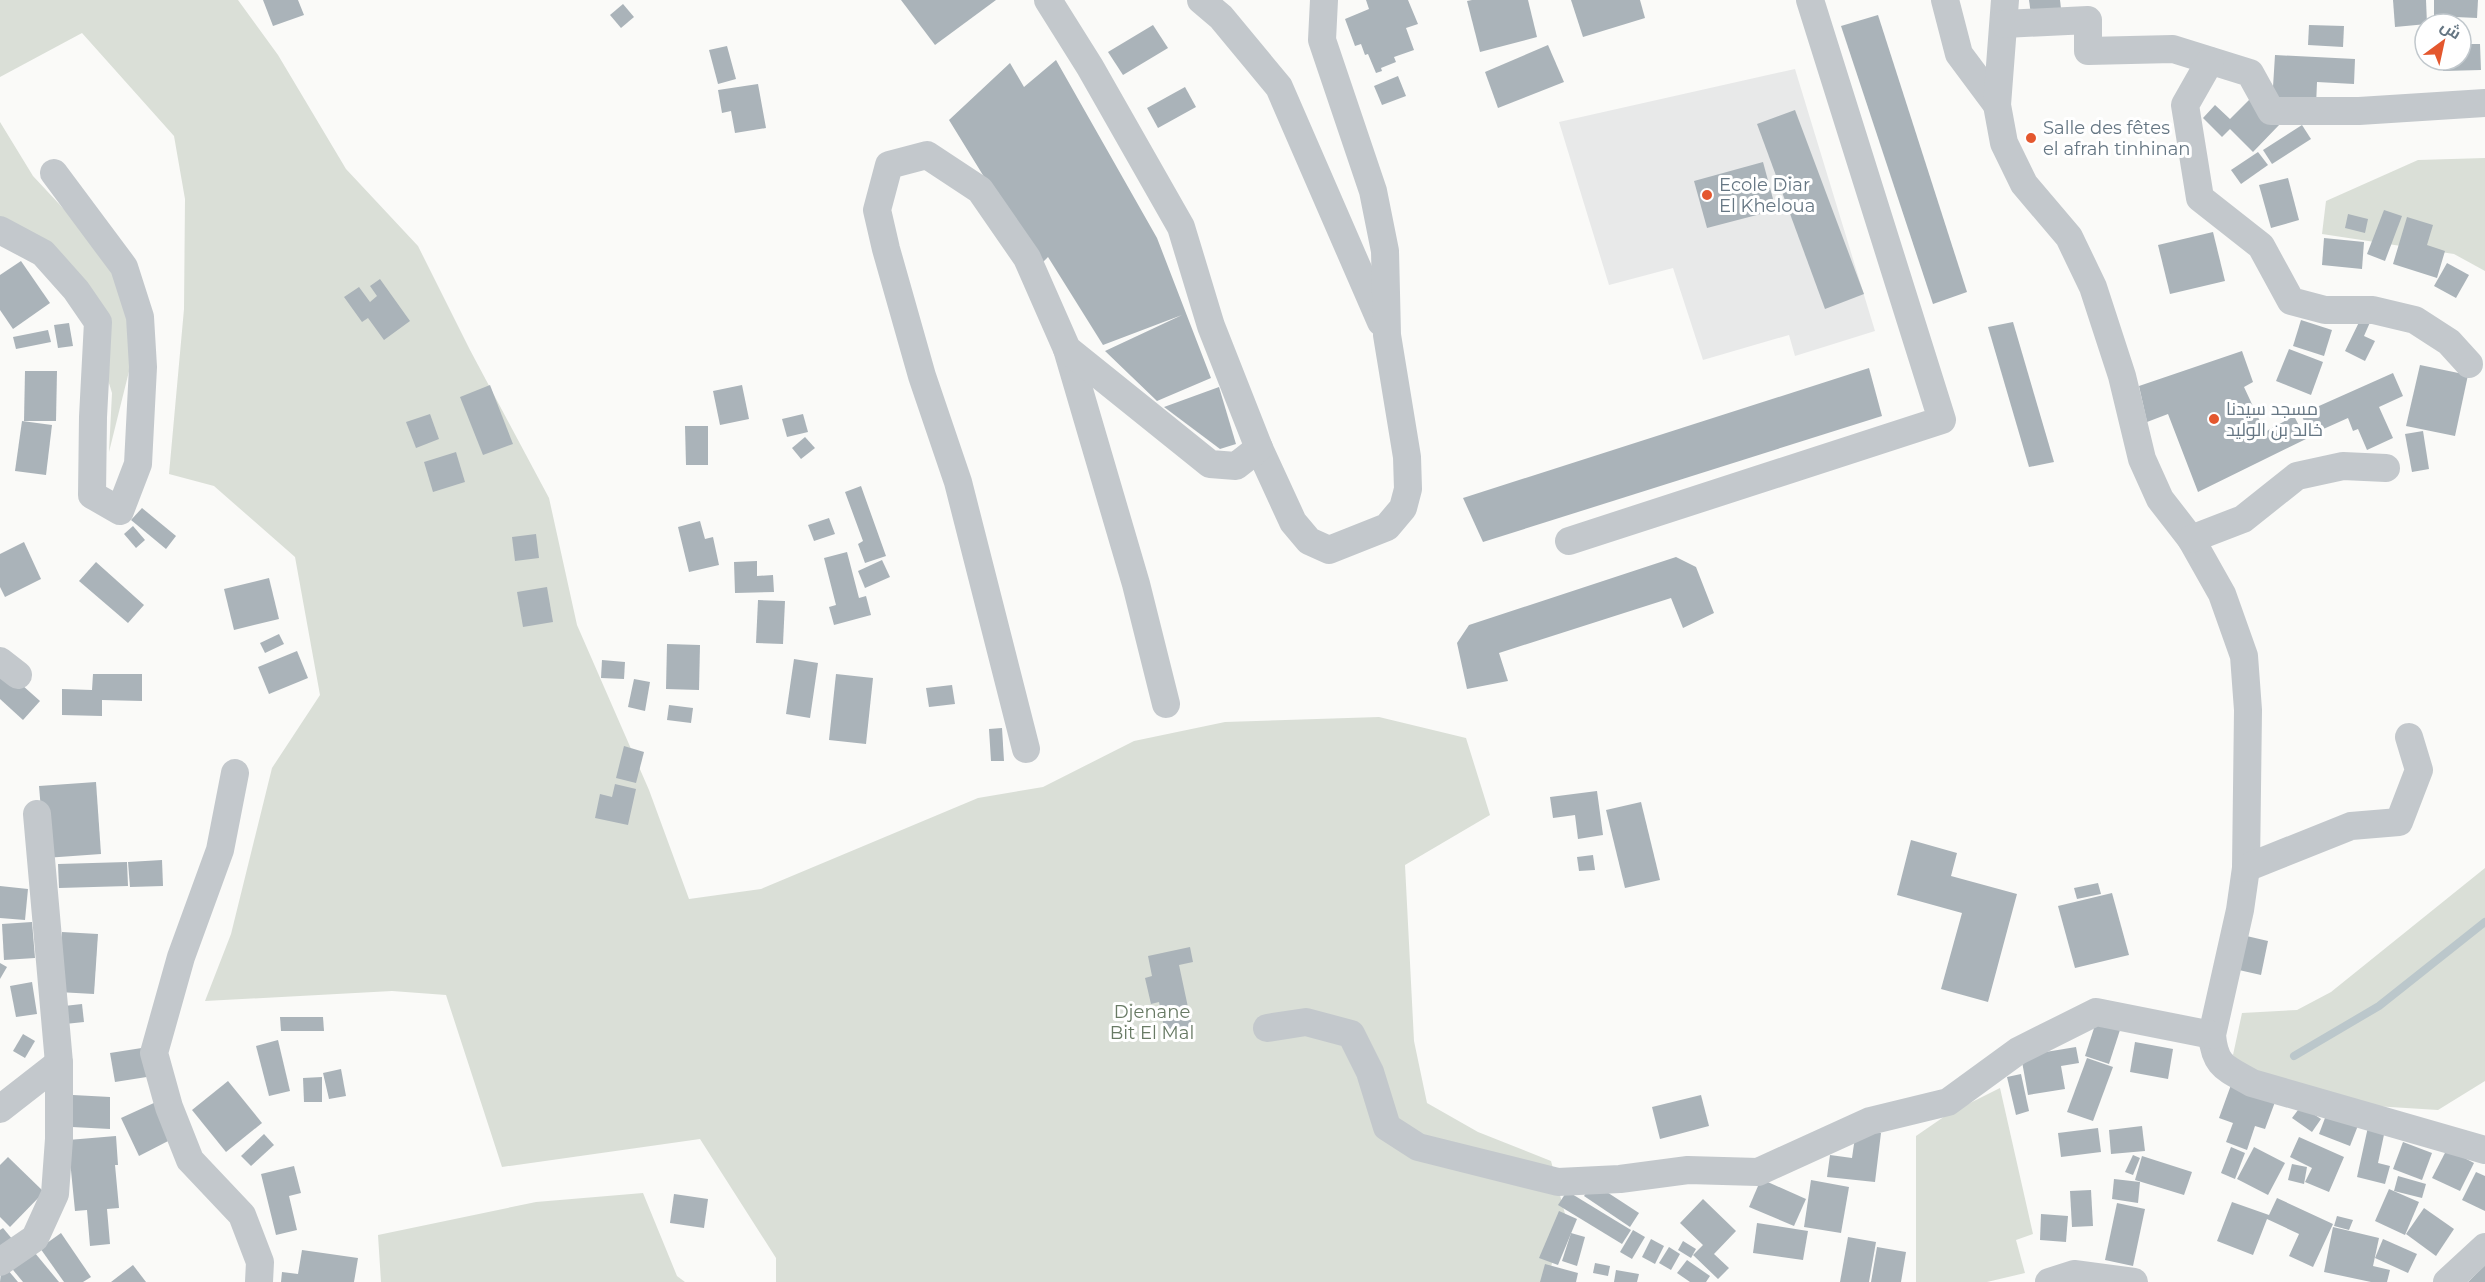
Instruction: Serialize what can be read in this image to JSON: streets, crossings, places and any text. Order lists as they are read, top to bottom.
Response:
{
  "parks": ["Djenane Bit El Mal"],
  "places": ["Salle des fêtes el afrah tinhinan", "Ecole Diar El Kheloua", "مسجد سيدنا خالد بن الوليد"],
  "north": "top right"
}
